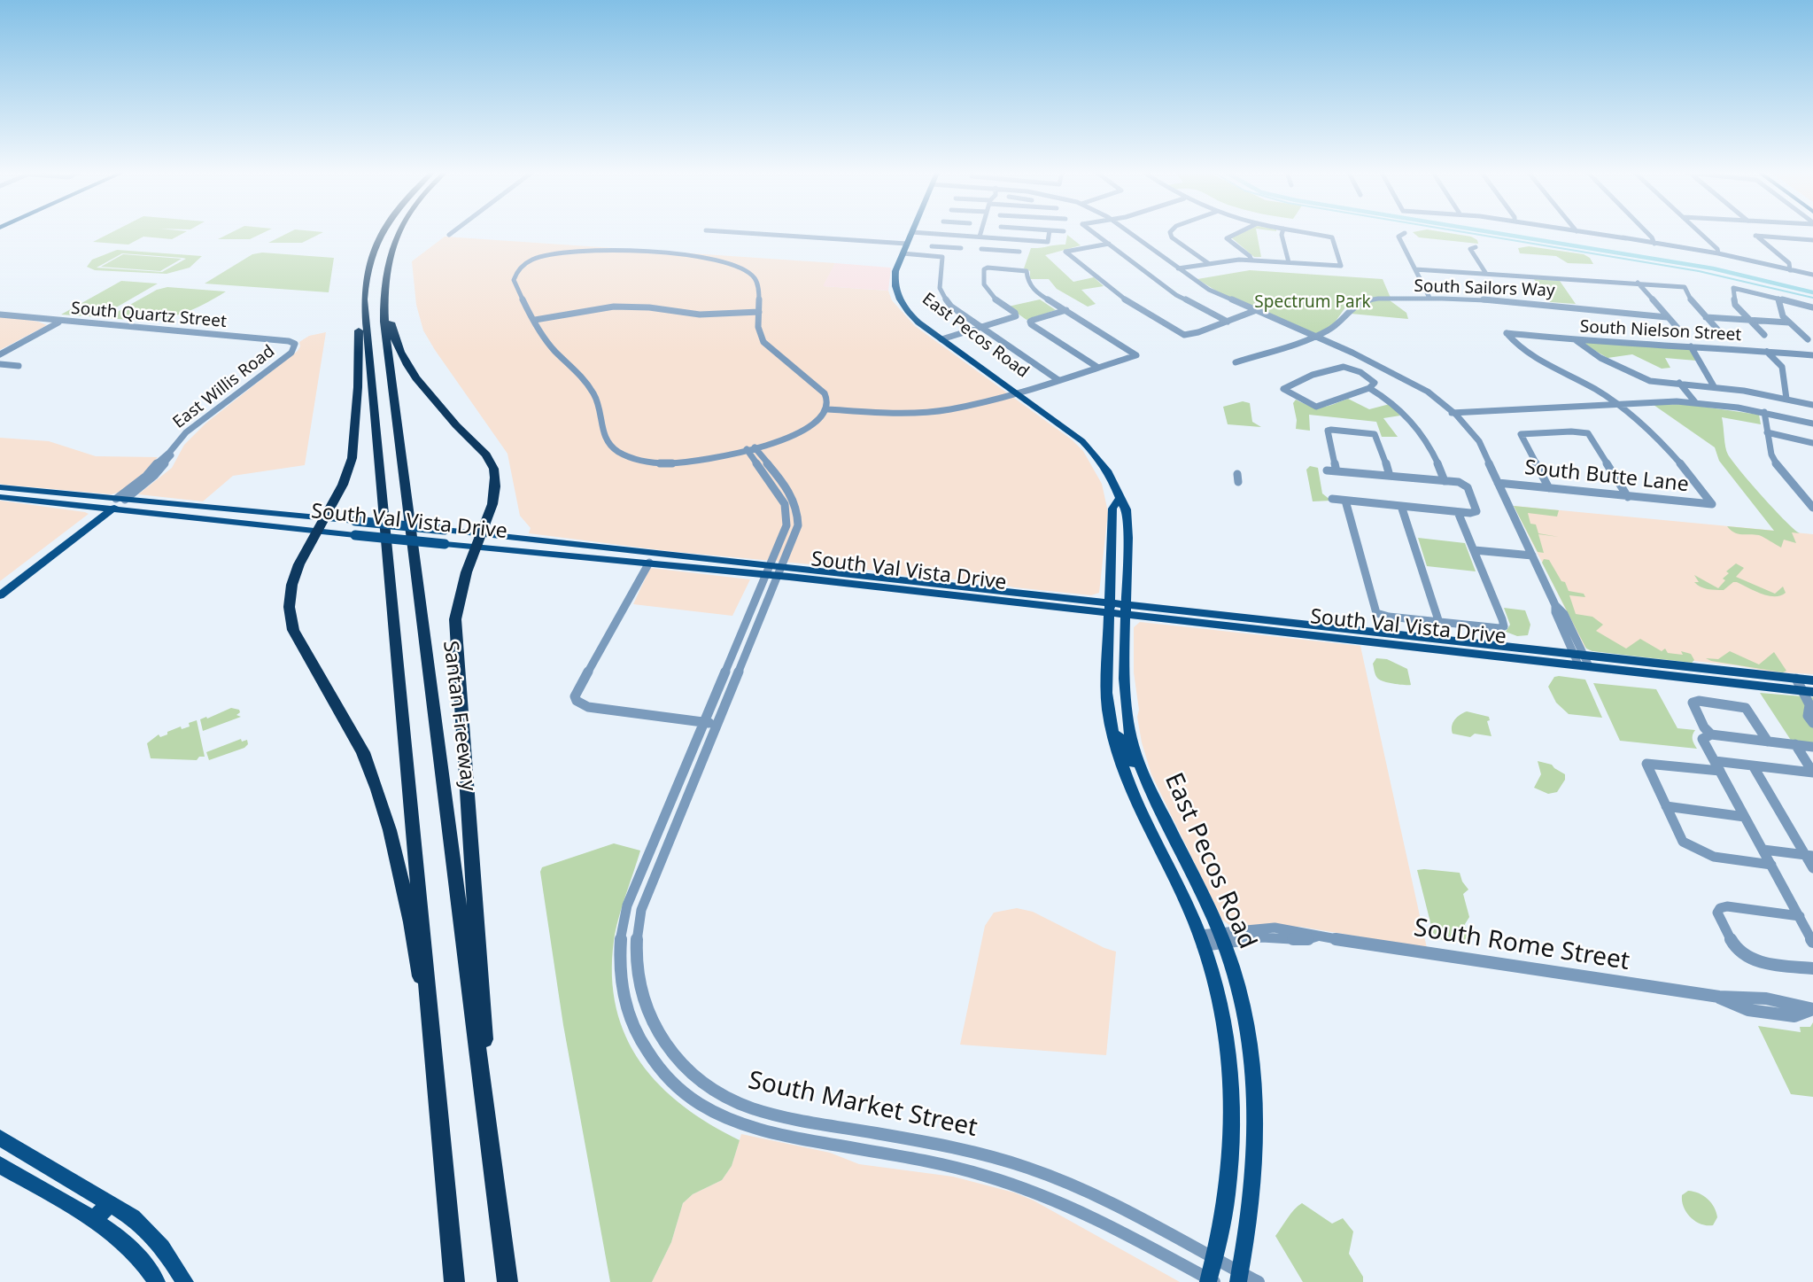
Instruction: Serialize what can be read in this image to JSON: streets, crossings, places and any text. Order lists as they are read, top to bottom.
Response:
{
  "streets": {
    "highway": ["Santan Freeway"],
    "main road": ["East Pecos Road", "South Val Vista Drive"],
    "street": [
      "South Sailors Way",
      "South Quartz Street",
      "South Nielson Street",
      "East Willis Road",
      "South Butte Lane",
      "South Rome Street",
      "South Market Street"
    ]
  },
  "crossings": [
    ["South Quartz Street", "East Willis Road"],
    ["South Nielson Street", "South Butte Lane"],
    ["East Pecos Road", "South Val Vista Drive"],
    ["East Pecos Road", "South Rome Street"],
    ["East Pecos Road", "South Market Street"],
    ["East Willis Road", "South Val Vista Drive"],
    ["South Val Vista Drive", "South Market Street"]
  ],
  "parks": ["Spectrum Park"]
}
